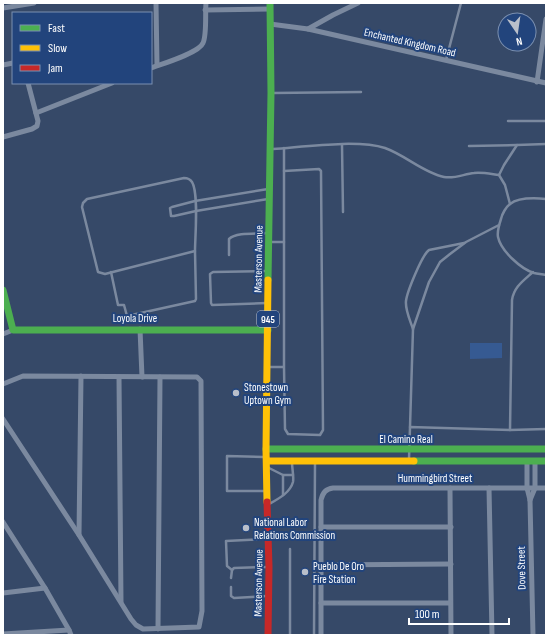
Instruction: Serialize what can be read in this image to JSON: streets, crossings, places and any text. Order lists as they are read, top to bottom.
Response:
{
  "streets": {
    "street": [
      "Enchanted Kingdom Road",
      "Masterson Avenue",
      "Loyola Drive",
      "945",
      "El Camino Real",
      "Hummingbird Street",
      "Dove Street"
    ]
  },
  "crossings": [
    ["Enchanted Kingdom Road", "Masterson Avenue"],
    ["Masterson Avenue", "Loyola Drive"],
    ["Masterson Avenue", "El Camino Real"],
    ["El Camino Real", "Dove Street"],
    ["Hummingbird Street", "Dove Street"]
  ],
  "places": ["Stonestown Uptown Gym", "National Labor Relations Commission", "Pueblo De Oro Fire Station"],
  "legend": ["Fast", "Slow", "Jam"],
  "scale_bar": "100 m",
  "north": "bottom"
}
